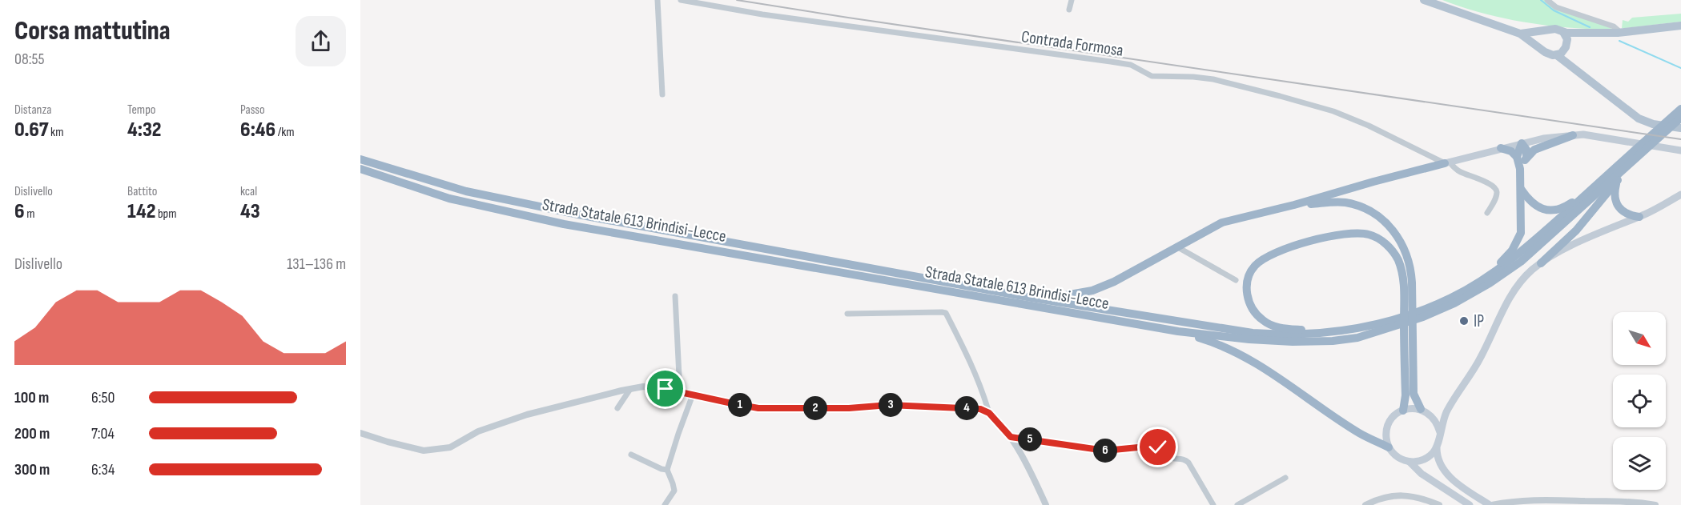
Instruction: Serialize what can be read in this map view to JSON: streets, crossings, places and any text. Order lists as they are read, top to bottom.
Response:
{
  "streets": {
    "highway": ["Strada Statale 613 Brindisi-Lecce"],
    "street": ["Contrada Formosa"]
  },
  "places": ["IP"],
  "north": "bottom right",
  "page": {
    "heading": ["Corsa mattutina", "08:55"],
    "stats": [
      ["Distanza", "0.67 km"],
      ["Tempo", "4:32"],
      ["Passo", "6:46 /km"],
      ["Dislivello", "6 m"],
      ["Battito", "142 bpm"],
      ["kcal", "43"]
    ],
    "chart": ["Dislivello", "131–136 m"],
    "list": [
      {
        "name": "100 m",
        "note": "6:50"
      },
      {
        "name": "200 m",
        "note": "7:04"
      },
      {
        "name": "300 m",
        "note": "6:34"
      }
    ],
    "pins": [
      "1",
      "3",
      "2",
      "4",
      "5",
      "6"
    ]
  }
}
